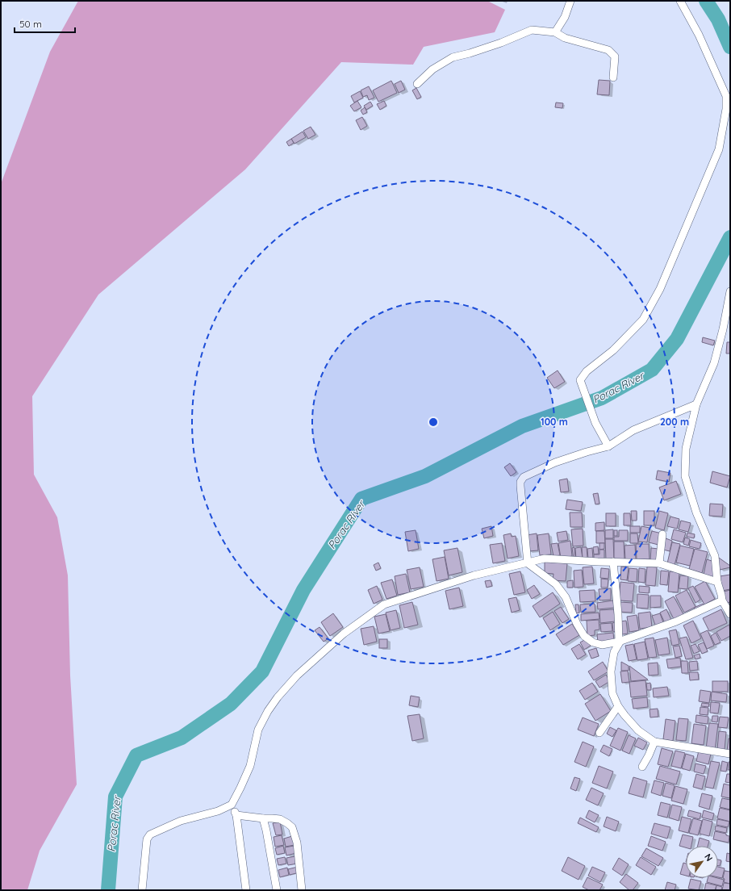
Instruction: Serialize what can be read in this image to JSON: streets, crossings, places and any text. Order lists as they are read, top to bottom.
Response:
{
  "water": ["Porac River"],
  "scale_bar": "50 m",
  "north": "top right",
  "rings": ["100 m", "200 m"]
}
